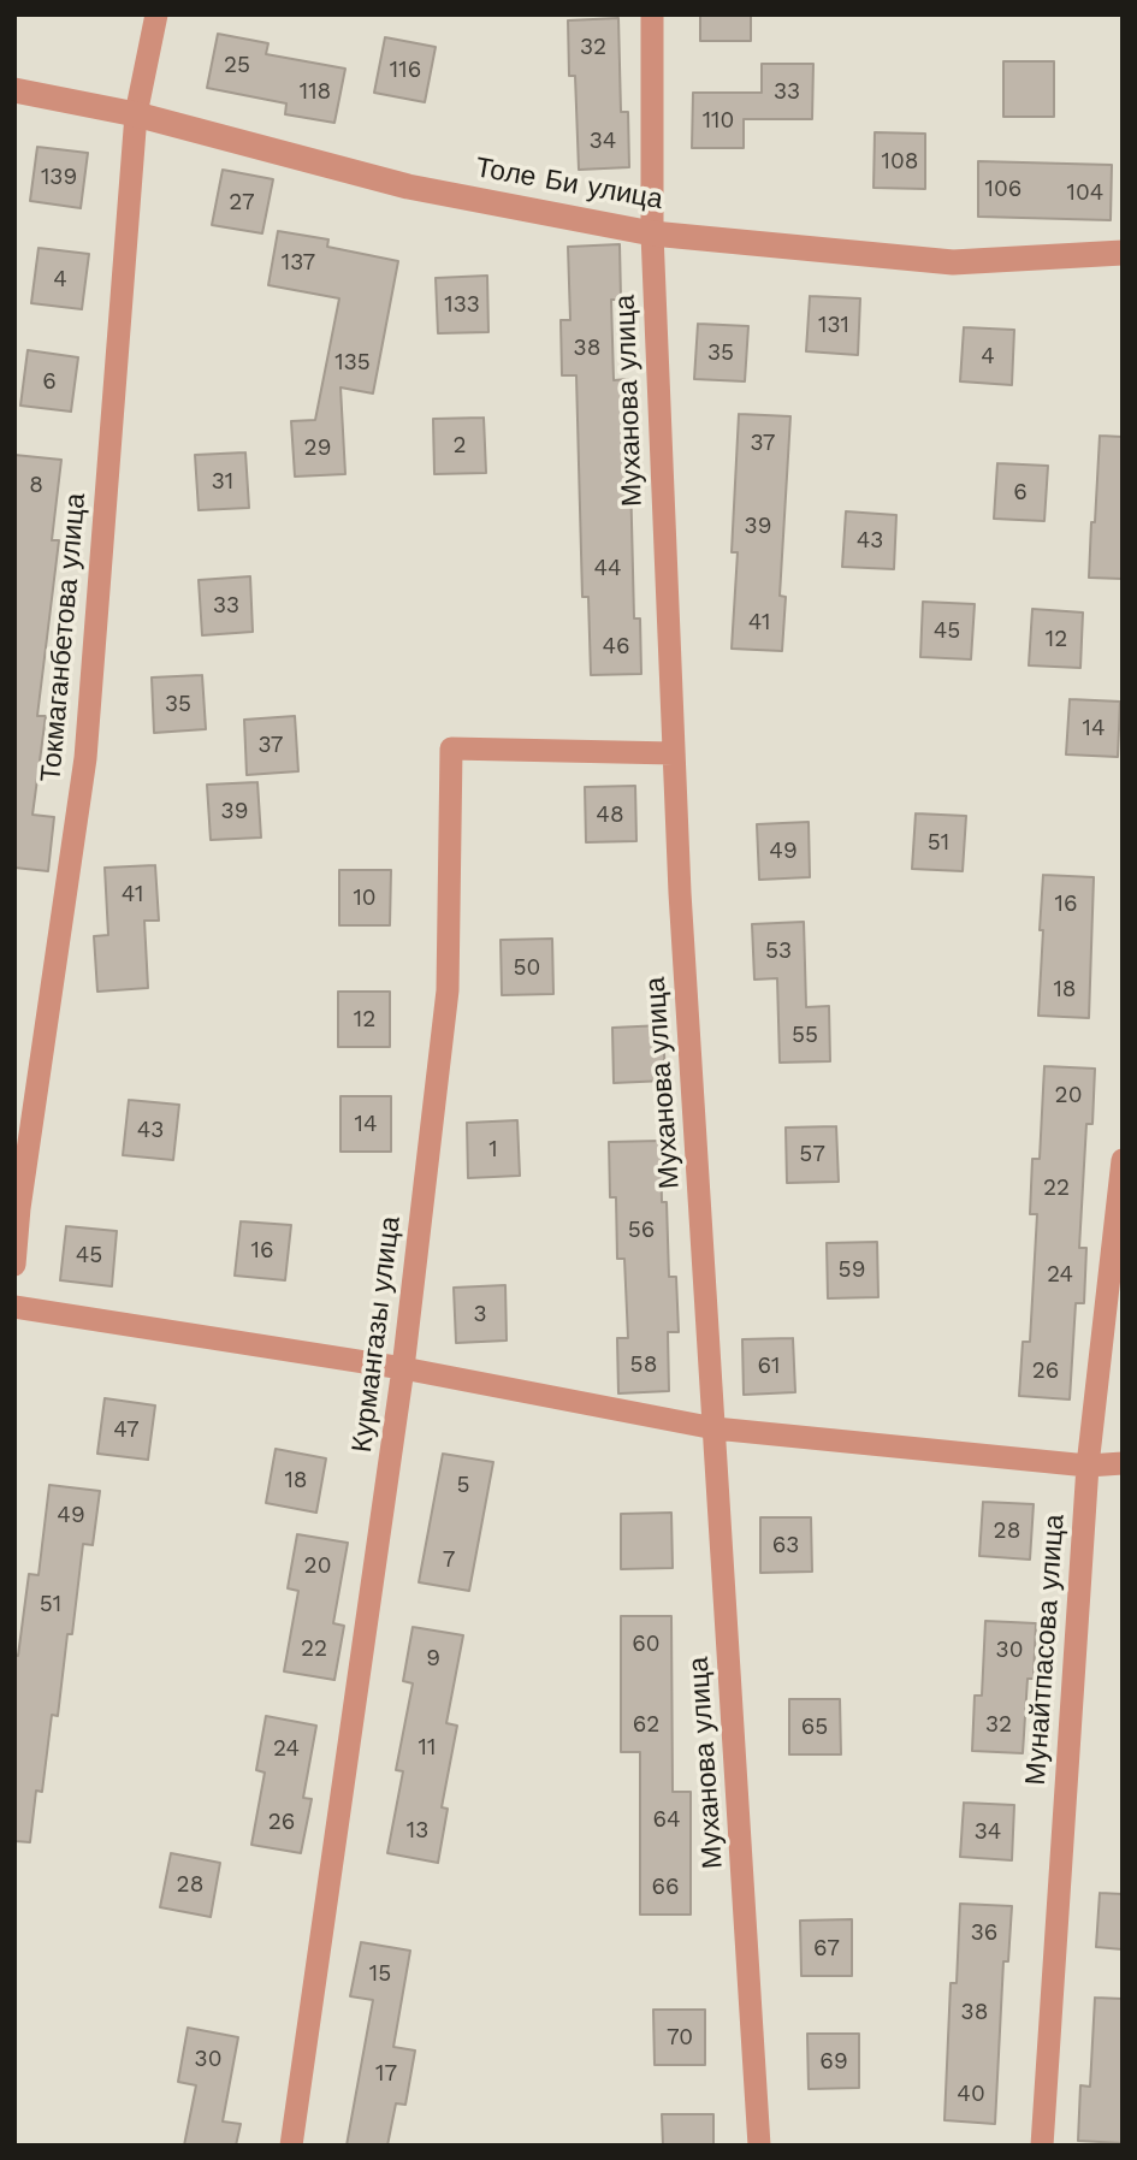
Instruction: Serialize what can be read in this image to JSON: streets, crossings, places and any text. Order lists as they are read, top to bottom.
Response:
{
  "streets": {
    "street": [
      "Толе Би улица",
      "Муханова улица",
      "Токмаганбетова улица",
      "Курмангазы улица",
      "Мунайтпасова улица"
    ]
  },
  "crossings": [
    ["Толе Би улица", "Муханова улица"],
    ["Толе Би улица", "Токмаганбетова улица"],
    ["Муханова улица", "Курмангазы улица"]
  ],
  "house_numbers": [
    "32",
    "25",
    "116",
    "118",
    "33",
    "110",
    "34",
    "108",
    "139",
    "106",
    "104",
    "27",
    "137",
    "4",
    "133",
    "131",
    "38",
    "35",
    "4",
    "135",
    "6",
    "37",
    "2",
    "29",
    "31",
    "8",
    "6",
    "39",
    "43",
    "44",
    "33",
    "41",
    "45",
    "12",
    "46",
    "35",
    "14",
    "37",
    "39",
    "48",
    "51",
    "49",
    "41",
    "10",
    "16",
    "53",
    "50",
    "18",
    "12",
    "55",
    "20",
    "14",
    "43",
    "1",
    "57",
    "22",
    "56",
    "16",
    "45",
    "59",
    "24",
    "3",
    "58",
    "61",
    "26",
    "47",
    "18",
    "5",
    "49",
    "28",
    "63",
    "7",
    "20",
    "51",
    "60",
    "22",
    "30",
    "9",
    "62",
    "32",
    "65",
    "11",
    "24",
    "64",
    "26",
    "13",
    "34",
    "28",
    "66",
    "36",
    "67",
    "15",
    "38",
    "70",
    "30",
    "69",
    "17",
    "40"
  ]
}
